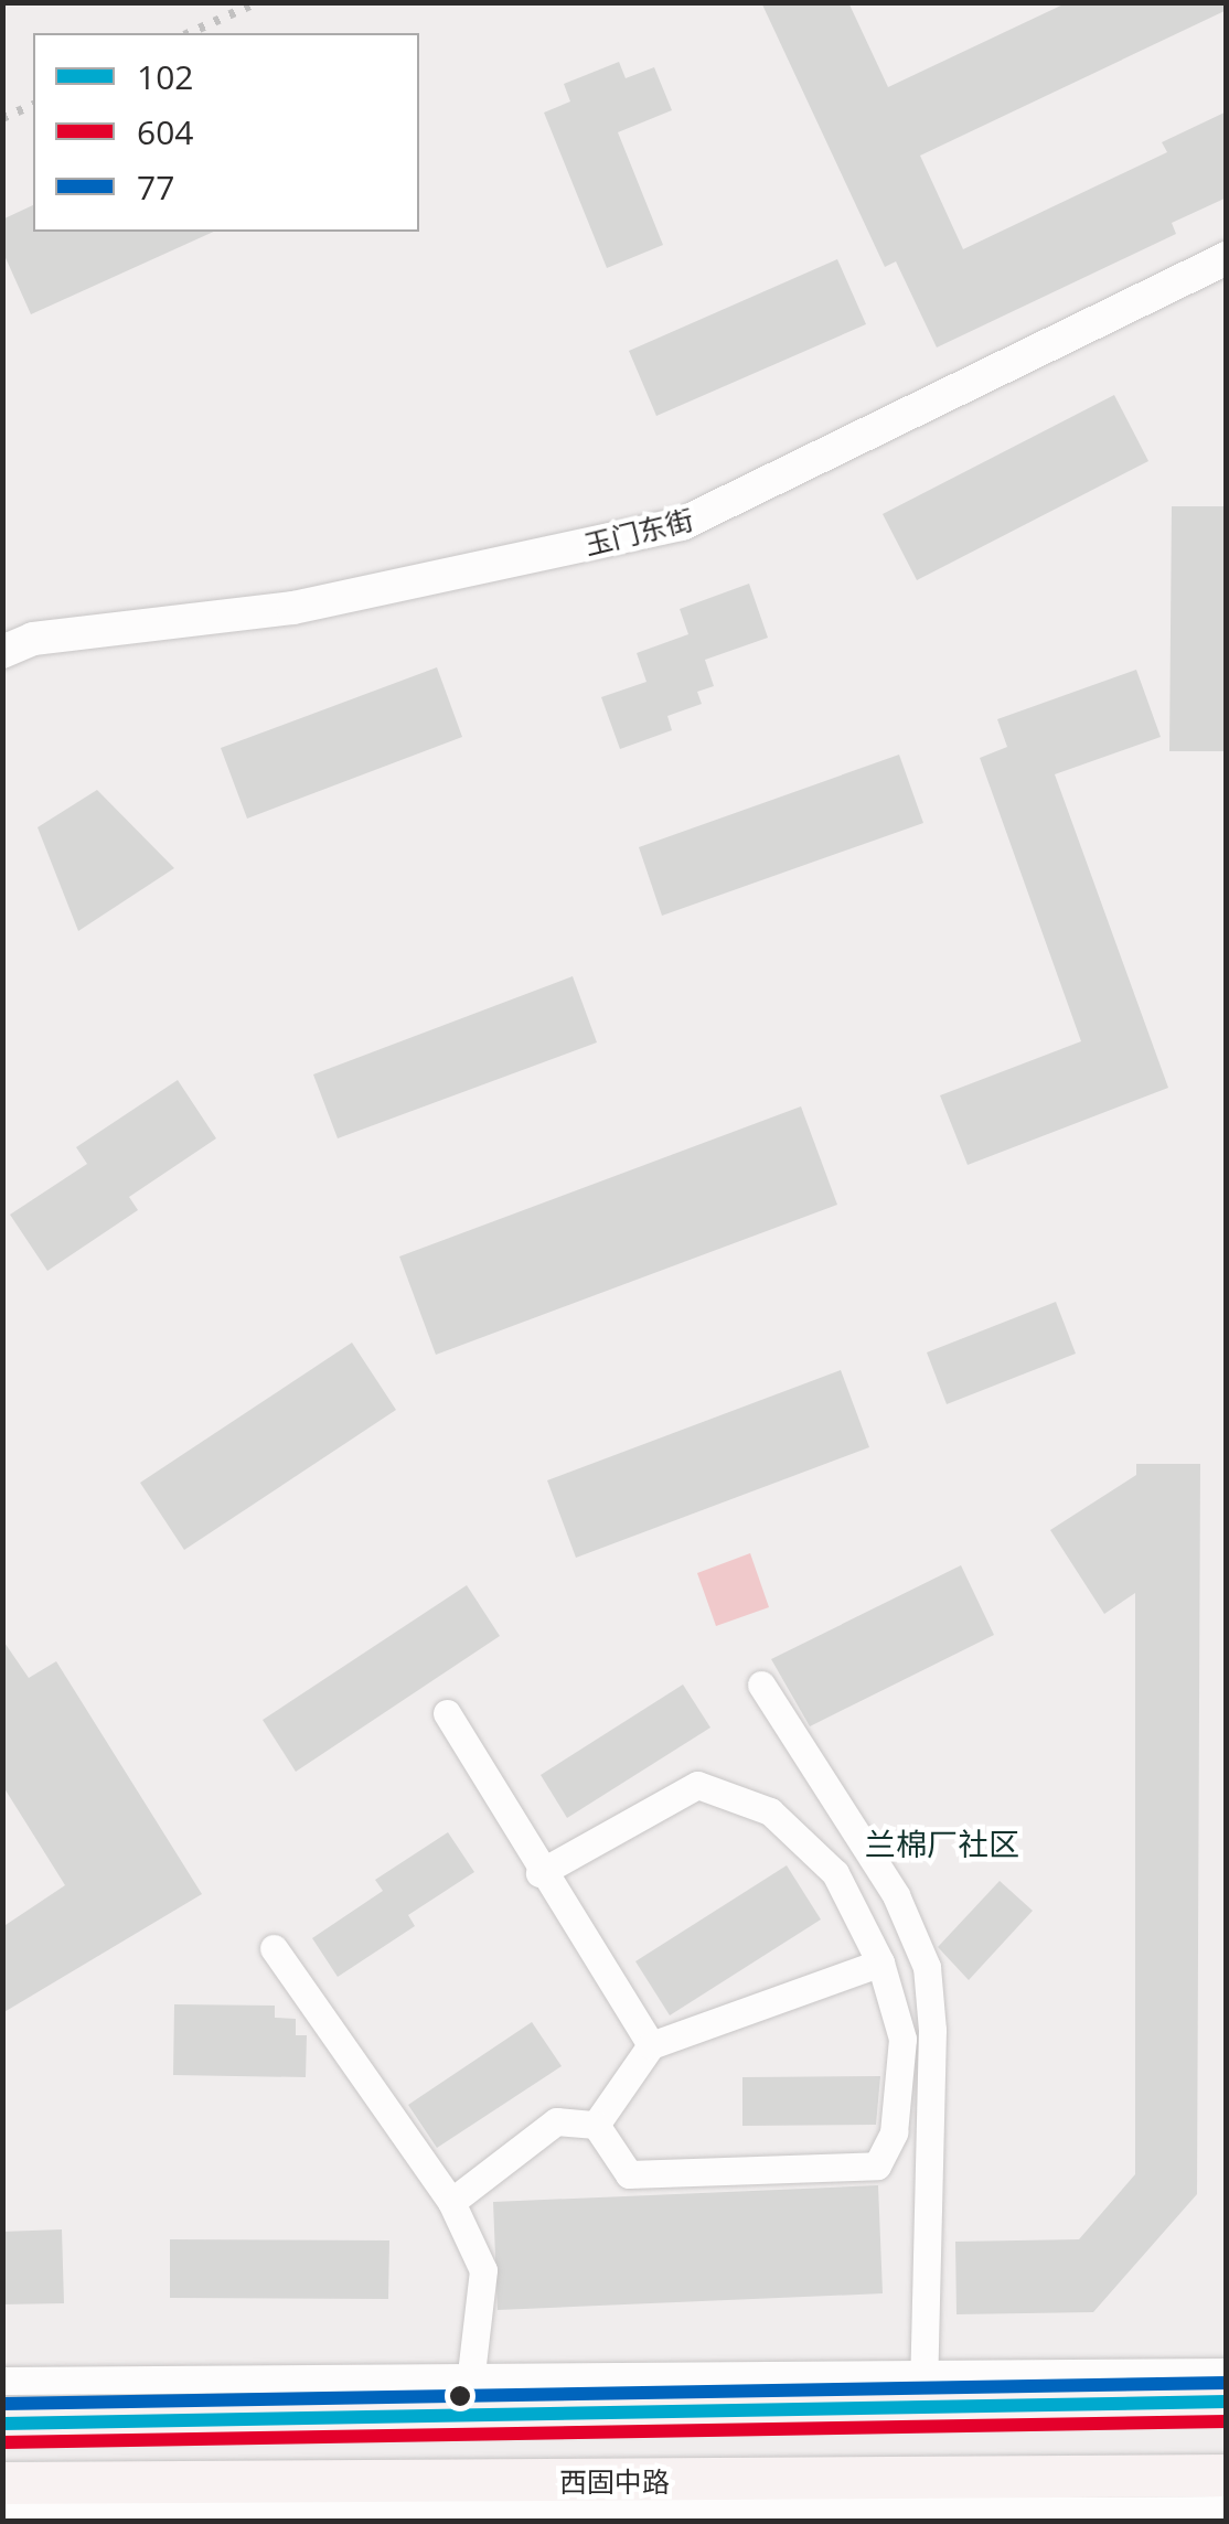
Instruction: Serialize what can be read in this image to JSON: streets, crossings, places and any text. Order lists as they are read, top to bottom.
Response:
{
  "streets": {
    "main road": ["西固中路"],
    "street": ["玉门东街"]
  },
  "districts": ["兰棉厂社区"],
  "lines": ["transit line 77", "transit line 102", "transit line 604"],
  "legend": ["102", "604", "77"]
}
